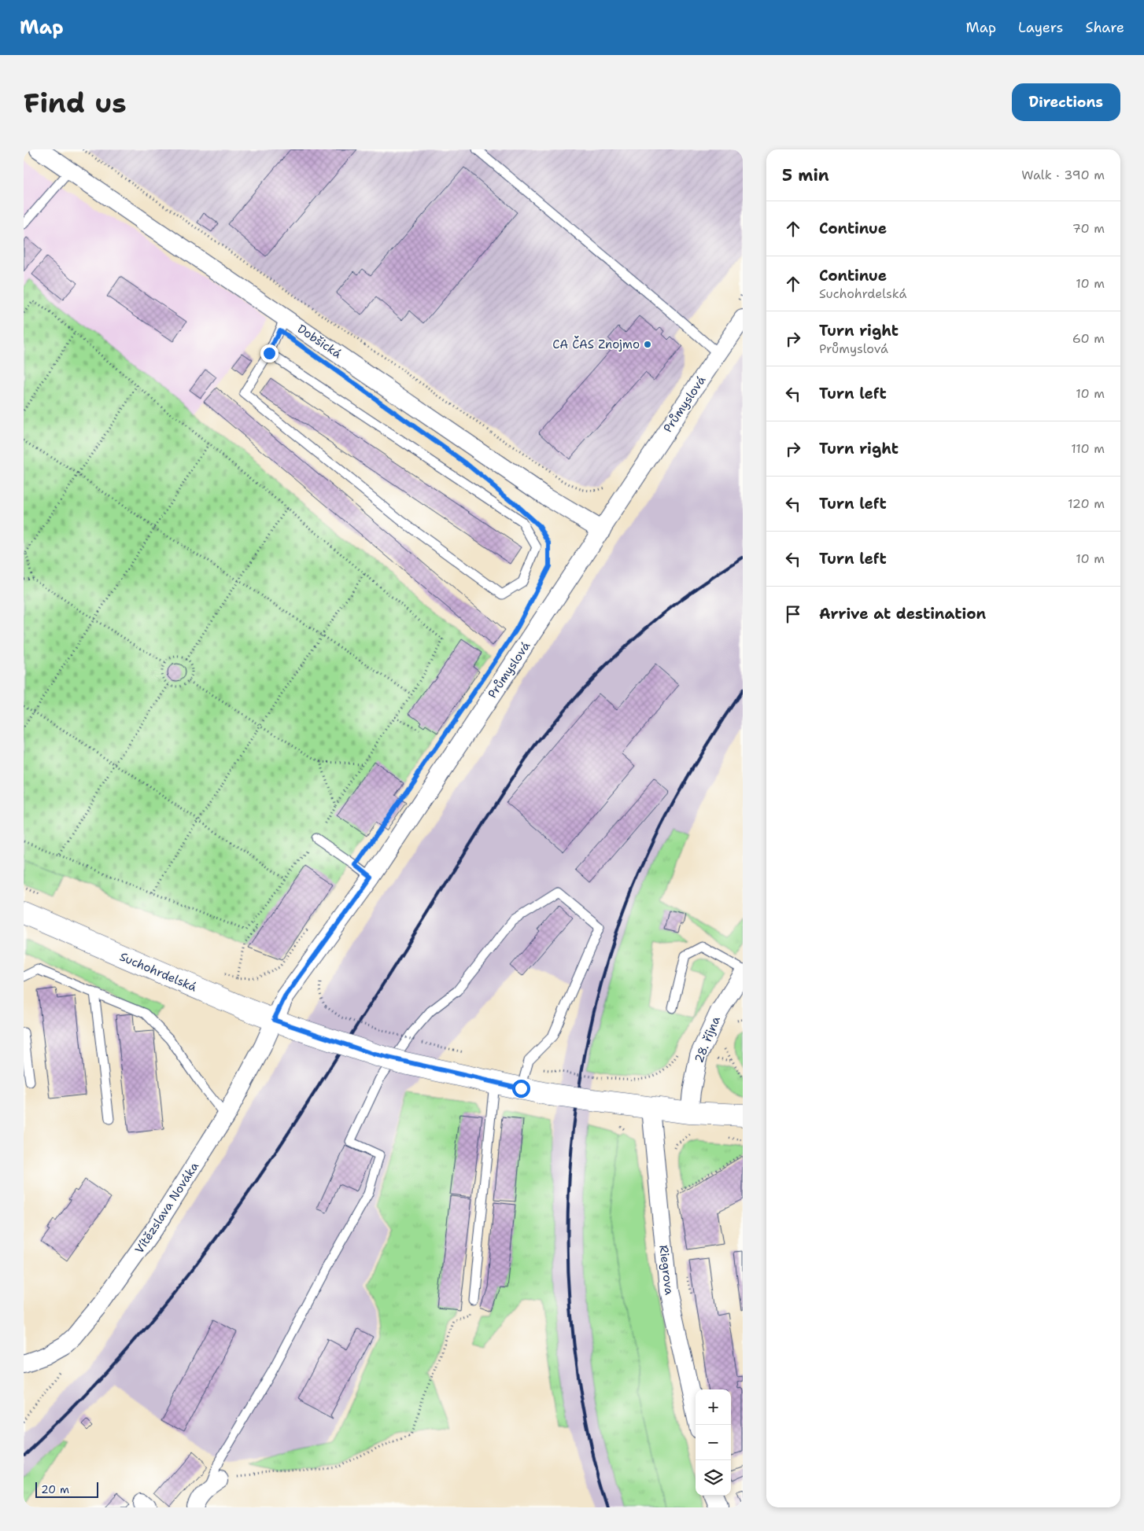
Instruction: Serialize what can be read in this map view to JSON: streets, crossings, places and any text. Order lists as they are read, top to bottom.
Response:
{
  "streets": {
    "main road": ["Suchohrdelská"],
    "street": [
      "Dobšická",
      "Průmyslová",
      "28. října",
      "Vítězslava Nováka",
      "Riegrova"
    ]
  },
  "crossings": [
    ["Dobšická", "Průmyslová"],
    ["Průmyslová", "Suchohrdelská"],
    ["Průmyslová", "Vítězslava Nováka"],
    ["Suchohrdelská", "28. října"],
    ["Suchohrdelská", "Vítězslava Nováka"],
    ["Suchohrdelská", "Riegrova"]
  ],
  "places": ["CA ČAS Znojmo"],
  "scale_bar": "20 m",
  "page": {
    "header": "Map",
    "nav": ["Map", "Layers", "Share"],
    "buttons": "Directions",
    "title": "Find us",
    "heading": ["5 min", "Walk · 390 m"],
    "list": [
      ["Continue", "70 m"],
      ["Continue", "Suchohrdelská", "10 m"],
      ["Turn right", "Průmyslová", "60 m"],
      ["Turn left", "10 m"],
      ["Turn right", "110 m"],
      ["Turn left", "120 m"],
      ["Turn left", "10 m"],
      "Arrive at destination"
    ],
    "map_buttons": ["+", "−"],
    "scale": "20 m"
  }
}
